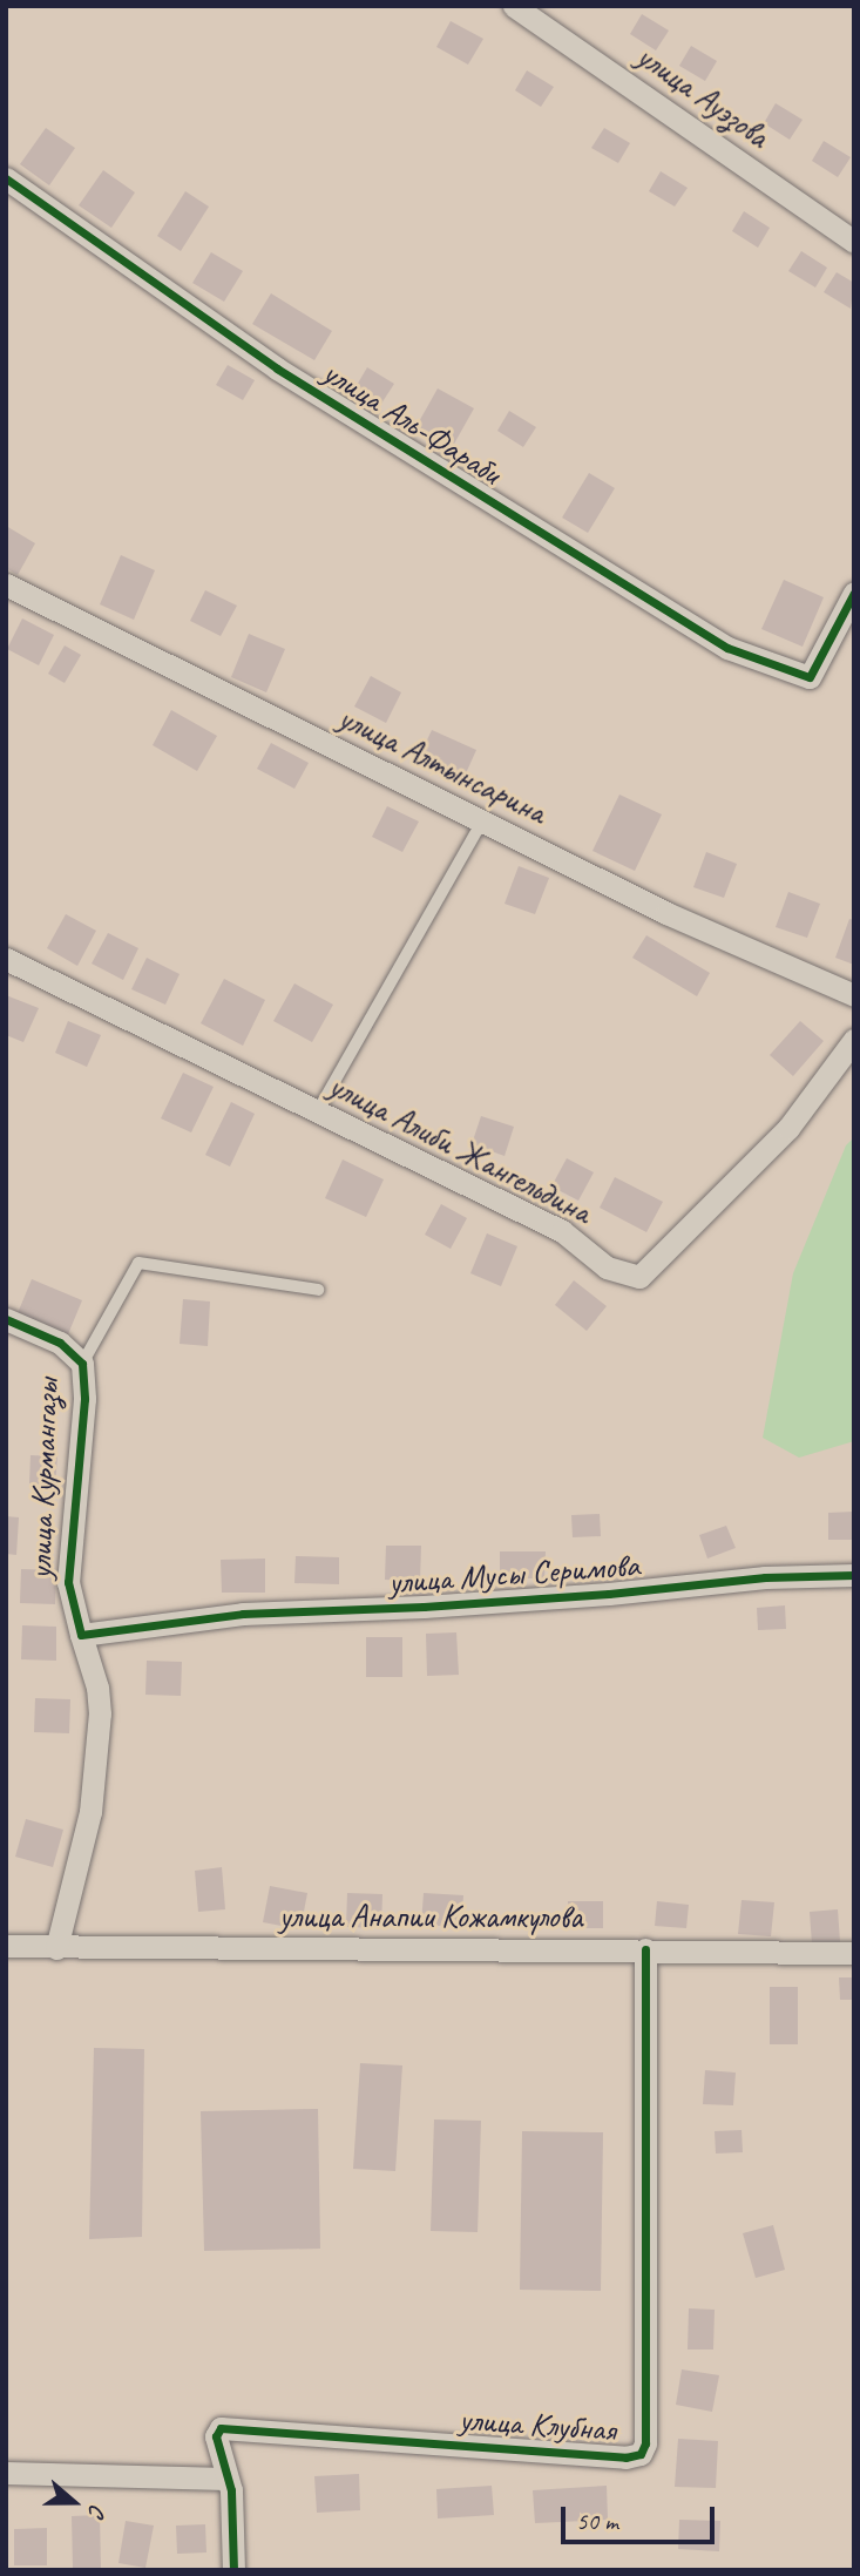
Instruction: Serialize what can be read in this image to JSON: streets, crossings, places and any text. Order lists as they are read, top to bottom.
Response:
{
  "streets": {
    "street": [
      "улица Ауэзова",
      "улица Аль-Фараби",
      "улица Алтынсарина",
      "улица Алиби Жангельдина",
      "улица Курмангазы",
      "улица Мусы Серимова",
      "улица Анапии Кожамкулова",
      "улица Клубная"
    ]
  },
  "crossings": [
    ["улица Курмангазы", "улица Мусы Серимова"],
    ["улица Курмангазы", "улица Анапии Кожамкулова"],
    ["улица Анапии Кожамкулова", "улица Клубная"]
  ],
  "scale_bar": "50 m",
  "north": "right"
}
